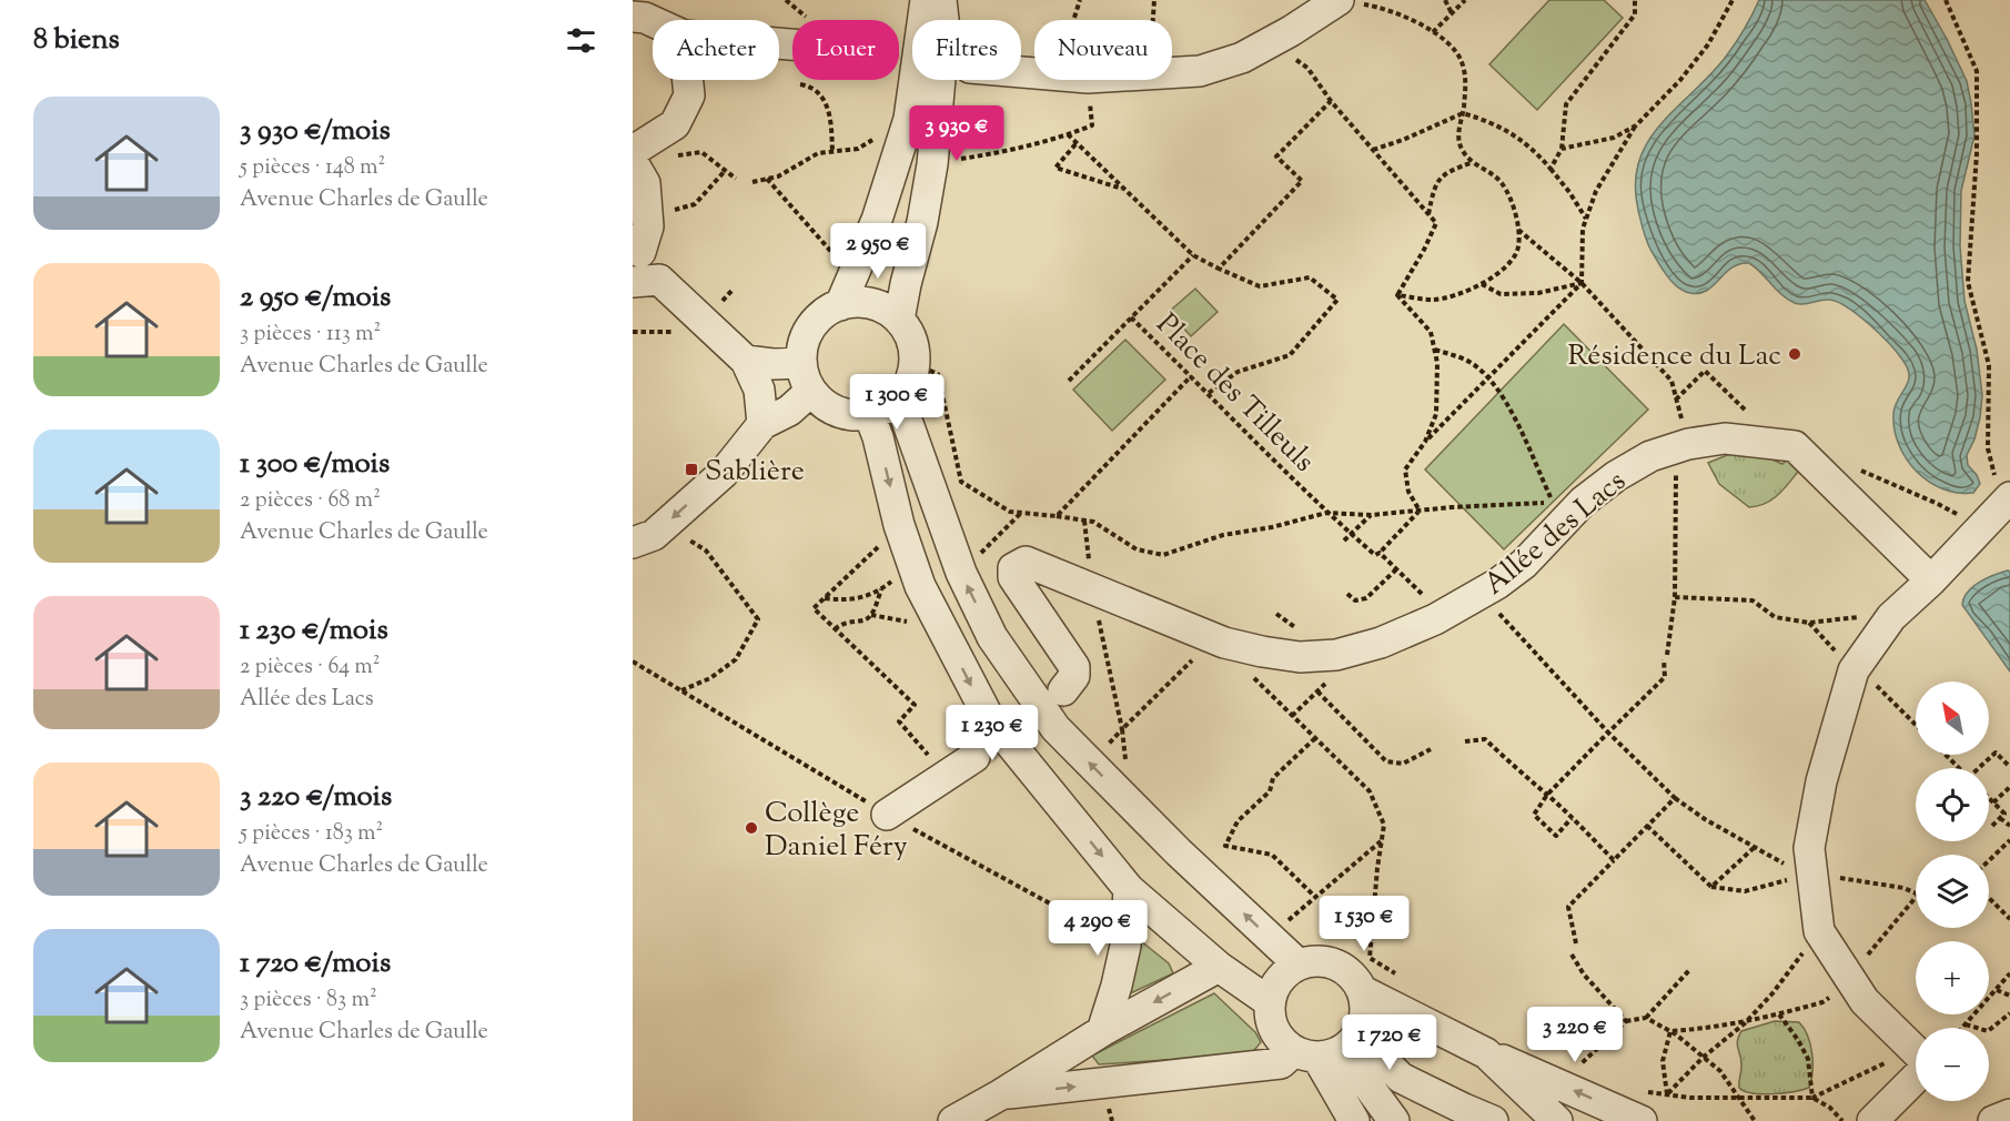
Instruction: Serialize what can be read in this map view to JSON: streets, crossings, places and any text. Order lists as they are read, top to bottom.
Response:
{
  "streets": {
    "street": ["Allée des Lacs"],
    "path": ["Place des Tilleuls"]
  },
  "crossings": [
    ["Place des Tilleuls", "Allée des Lacs"]
  ],
  "places": {
    "other": ["Résidence du Lac", "Collège Daniel Féry"],
    "transit": ["Sablière"]
  },
  "north": "top left",
  "page": {
    "heading": "8 biens",
    "chip": [
      "Acheter",
      "Louer",
      "Filtres",
      "Nouveau"
    ],
    "list": [
      {
        "name": "3 930 €/mois",
        "note": "5 pièces · 148 m² · Avenue Charles de Gaulle"
      },
      {
        "name": "2 950 €/mois",
        "note": "3 pièces · 113 m² · Avenue Charles de Gaulle"
      },
      {
        "name": "1 300 €/mois",
        "note": "2 pièces · 68 m² · Avenue Charles de Gaulle"
      },
      {
        "name": "1 230 €/mois",
        "note": "2 pièces · 64 m² · Allée des Lacs"
      },
      {
        "name": "3 220 €/mois",
        "note": "5 pièces · 183 m² · Avenue Charles de Gaulle"
      },
      {
        "name": "1 720 €/mois",
        "note": "3 pièces · 83 m² · Avenue Charles de Gaulle"
      }
    ],
    "price": [
      "3 930 €",
      "2 950 €",
      "1 300 €",
      "1 230 €",
      "1 530 €",
      "4 290 €",
      "3 220 €",
      "1 720 €"
    ],
    "map_buttons": ["+", "−"]
  }
}
